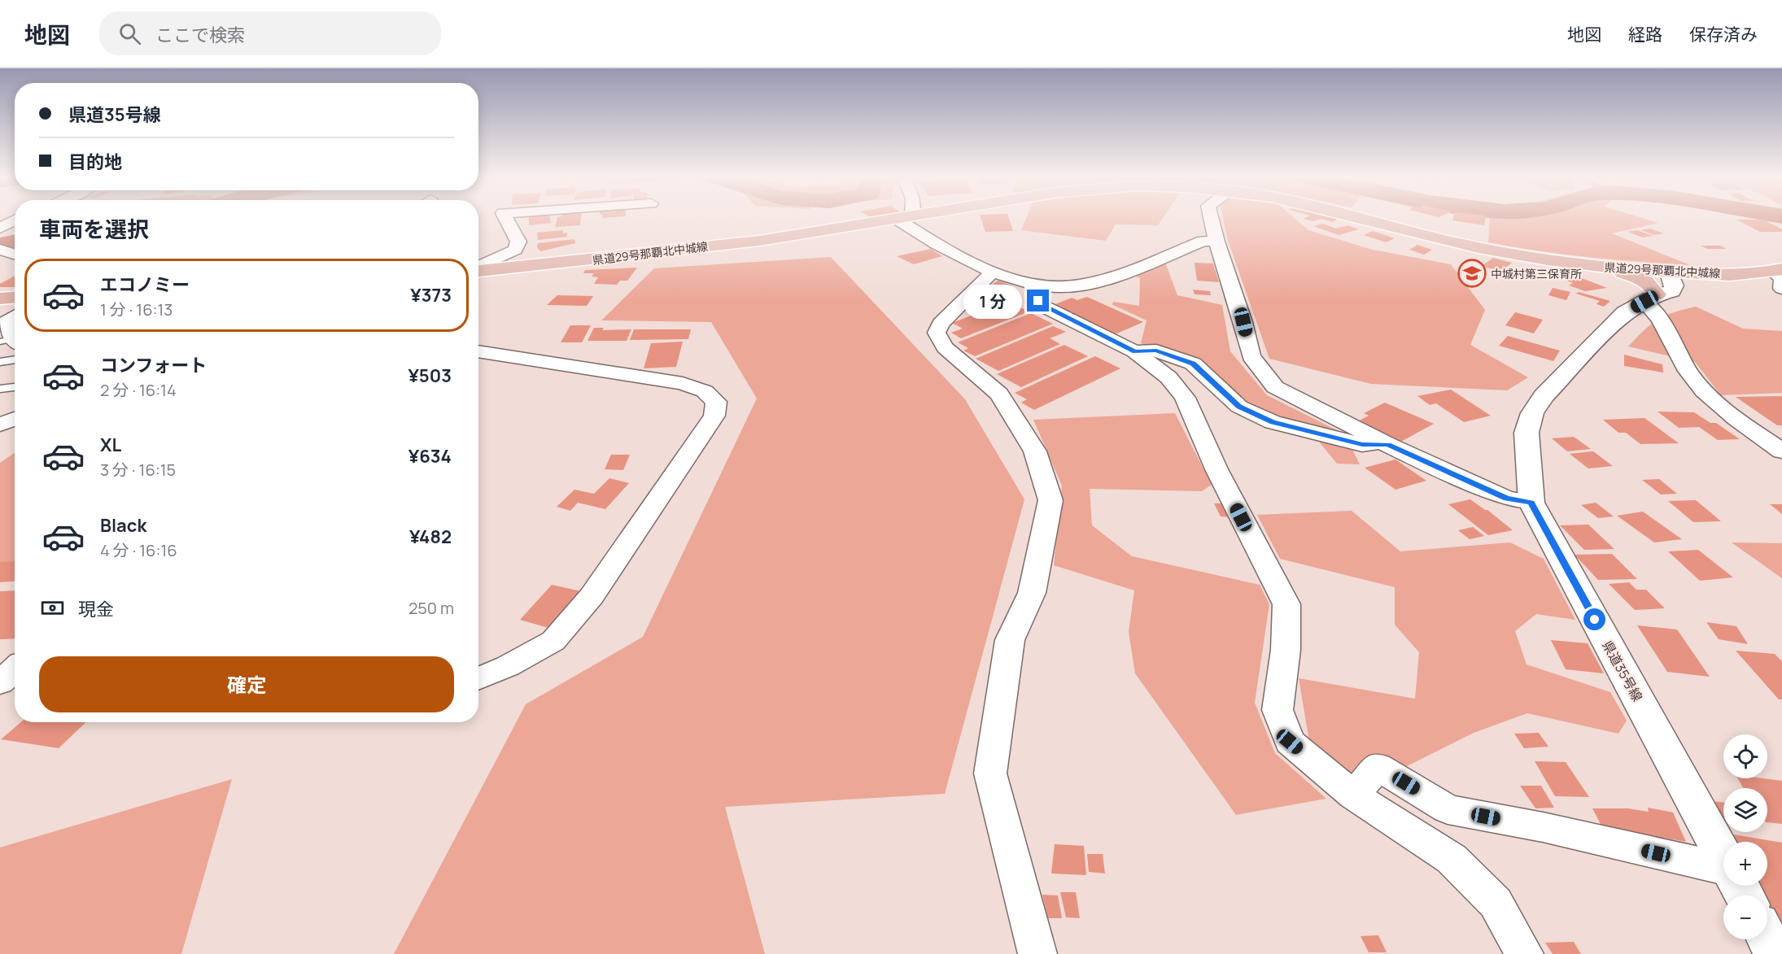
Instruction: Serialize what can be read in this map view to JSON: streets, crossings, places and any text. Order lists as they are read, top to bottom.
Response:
{
  "streets": {
    "main road": ["県道29号那覇北中城線", "県道35号線"]
  },
  "crossings": [
    ["県道29号那覇北中城線", "県道35号線"]
  ],
  "places": {
    "school or university": ["中城村第三保育所"]
  },
  "page": {
    "header": "地図",
    "search": "ここで検索",
    "nav": ["地図", "経路", "保存済み"],
    "banner": ["県道35号線", "目的地"],
    "heading": "車両を選択",
    "list": [
      {
        "name": "エコノミー",
        "note": "1 分 · 16:13",
        "value": "¥373"
      },
      {
        "name": "コンフォート",
        "note": "2 分 · 16:14",
        "value": "¥503"
      },
      {
        "name": "XL",
        "note": "3 分 · 16:15",
        "value": "¥634"
      },
      {
        "name": "Black",
        "note": "4 分 · 16:16",
        "value": "¥482"
      }
    ],
    "bubble": "1 分",
    "pay": ["現金", "250 m"],
    "buttons": "確定",
    "map_buttons": ["+", "−"]
  }
}
